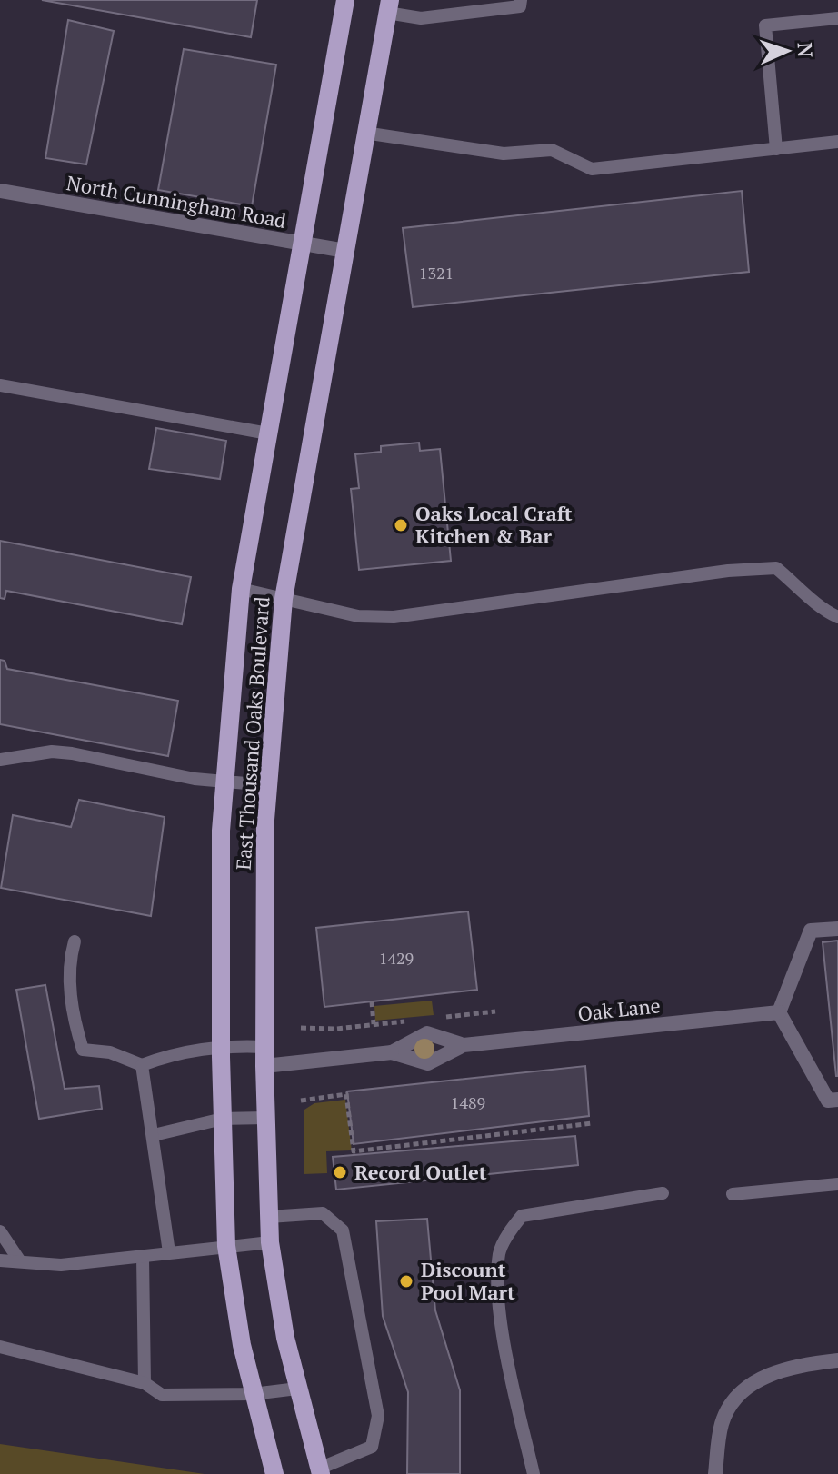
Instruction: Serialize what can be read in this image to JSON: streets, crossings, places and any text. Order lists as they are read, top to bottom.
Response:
{
  "streets": {
    "main road": ["East Thousand Oaks Boulevard"],
    "street": ["North Cunningham Road", "Oak Lane"]
  },
  "crossings": [
    ["North Cunningham Road", "East Thousand Oaks Boulevard"],
    ["East Thousand Oaks Boulevard", "Oak Lane"]
  ],
  "places": ["Oaks Local Craft Kitchen & Bar", "Record Outlet", "Discount Pool Mart"],
  "house_numbers": ["1321", "1429", "1489"],
  "north": "right"
}
